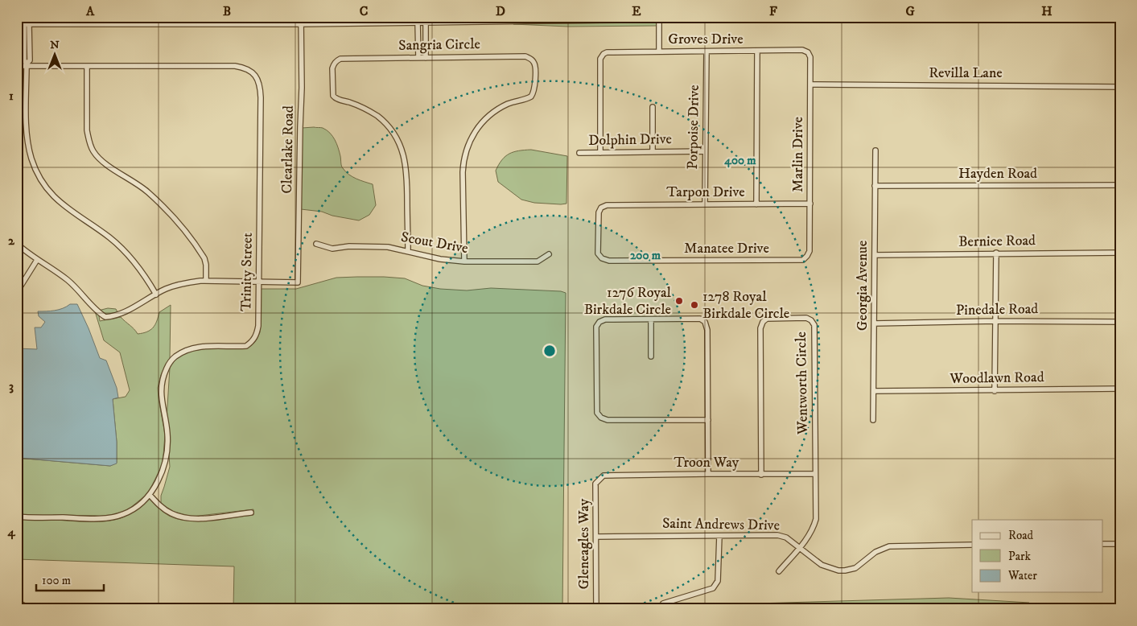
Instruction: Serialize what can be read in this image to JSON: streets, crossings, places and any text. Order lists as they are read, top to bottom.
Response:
{
  "streets": {
    "street": [
      "Groves Drive",
      "Sangria Circle",
      "Revilla Lane",
      "Porpoise Drive",
      "Dolphin Drive",
      "Clearlake Road",
      "Marlin Drive",
      "Hayden Road",
      "Tarpon Drive",
      "Bernice Road",
      "Scout Drive",
      "Manatee Drive",
      "Trinity Street",
      "Georgia Avenue",
      "Pinedale Road",
      "Woodlawn Road",
      "Wentworth Circle",
      "Troon Way",
      "Saint Andrews Drive",
      "Gleneagles Way"
    ]
  },
  "crossings": [
    ["Groves Drive", "Porpoise Drive"],
    ["Groves Drive", "Dolphin Drive"],
    ["Groves Drive", "Marlin Drive"],
    ["Sangria Circle", "Scout Drive"],
    ["Revilla Lane", "Marlin Drive"],
    ["Porpoise Drive", "Dolphin Drive"],
    ["Porpoise Drive", "Tarpon Drive"],
    ["Clearlake Road", "Trinity Street"],
    ["Marlin Drive", "Tarpon Drive"],
    ["Marlin Drive", "Manatee Drive"],
    ["Hayden Road", "Georgia Avenue"],
    ["Tarpon Drive", "Manatee Drive"],
    ["Bernice Road", "Georgia Avenue"],
    ["Georgia Avenue", "Pinedale Road"],
    ["Georgia Avenue", "Woodlawn Road"],
    ["Wentworth Circle", "Troon Way"],
    ["Wentworth Circle", "Saint Andrews Drive"],
    ["Troon Way", "Gleneagles Way"],
    ["Saint Andrews Drive", "Gleneagles Way"]
  ],
  "places": ["1276 Royal Birkdale Circle", "1278 Royal Birkdale Circle"],
  "legend": ["Road", "Park", "Water"],
  "scale_bar": "100 m",
  "north": "top",
  "grid": {
    "columns": [
      "A",
      "B",
      "C",
      "D",
      "E",
      "F",
      "G",
      "H"
    ],
    "rows": [
      "1",
      "2",
      "3",
      "4"
    ]
  },
  "rings": ["400 m", "200 m"]
}
